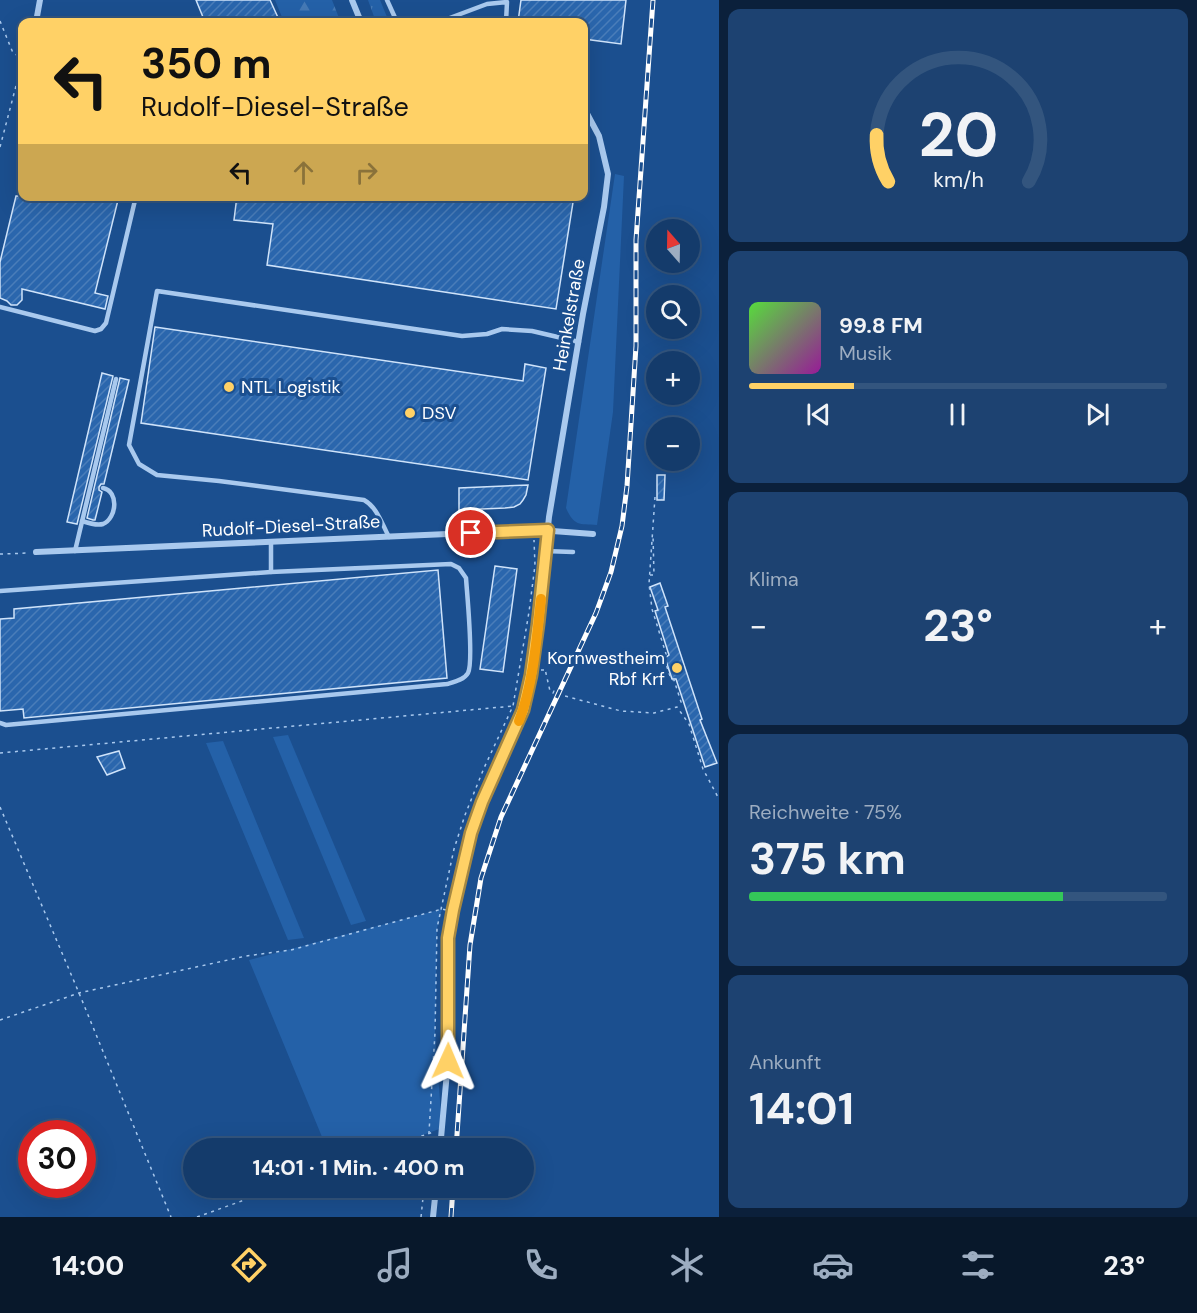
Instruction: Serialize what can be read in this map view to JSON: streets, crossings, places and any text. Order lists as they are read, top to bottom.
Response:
{
  "streets": {
    "street": ["Heinkelstraße", "Rudolf-Diesel-Straße"]
  },
  "crossings": [
    ["Heinkelstraße", "Rudolf-Diesel-Straße"]
  ],
  "places": ["NTL Logistik", "DSV", "Kornwestheim Rbf Krf"],
  "north": "top",
  "page": {
    "turn": ["350 m", "Rudolf-Diesel-Straße"],
    "map_buttons": ["+", "−"],
    "song": ["99.8 FM", "Musik"],
    "tile": [
      "Klima",
      ["Reichweite · 75%", "375 km"],
      ["Ankunft", "14:01"]
    ],
    "heat": ["−", "23°", "+"],
    "limit": "30",
    "trip": "14:01 · 1 Min. · 400 m",
    "tabs": ["14:00", "23°"],
    "gauge": ["20", "km/h"]
  }
}
